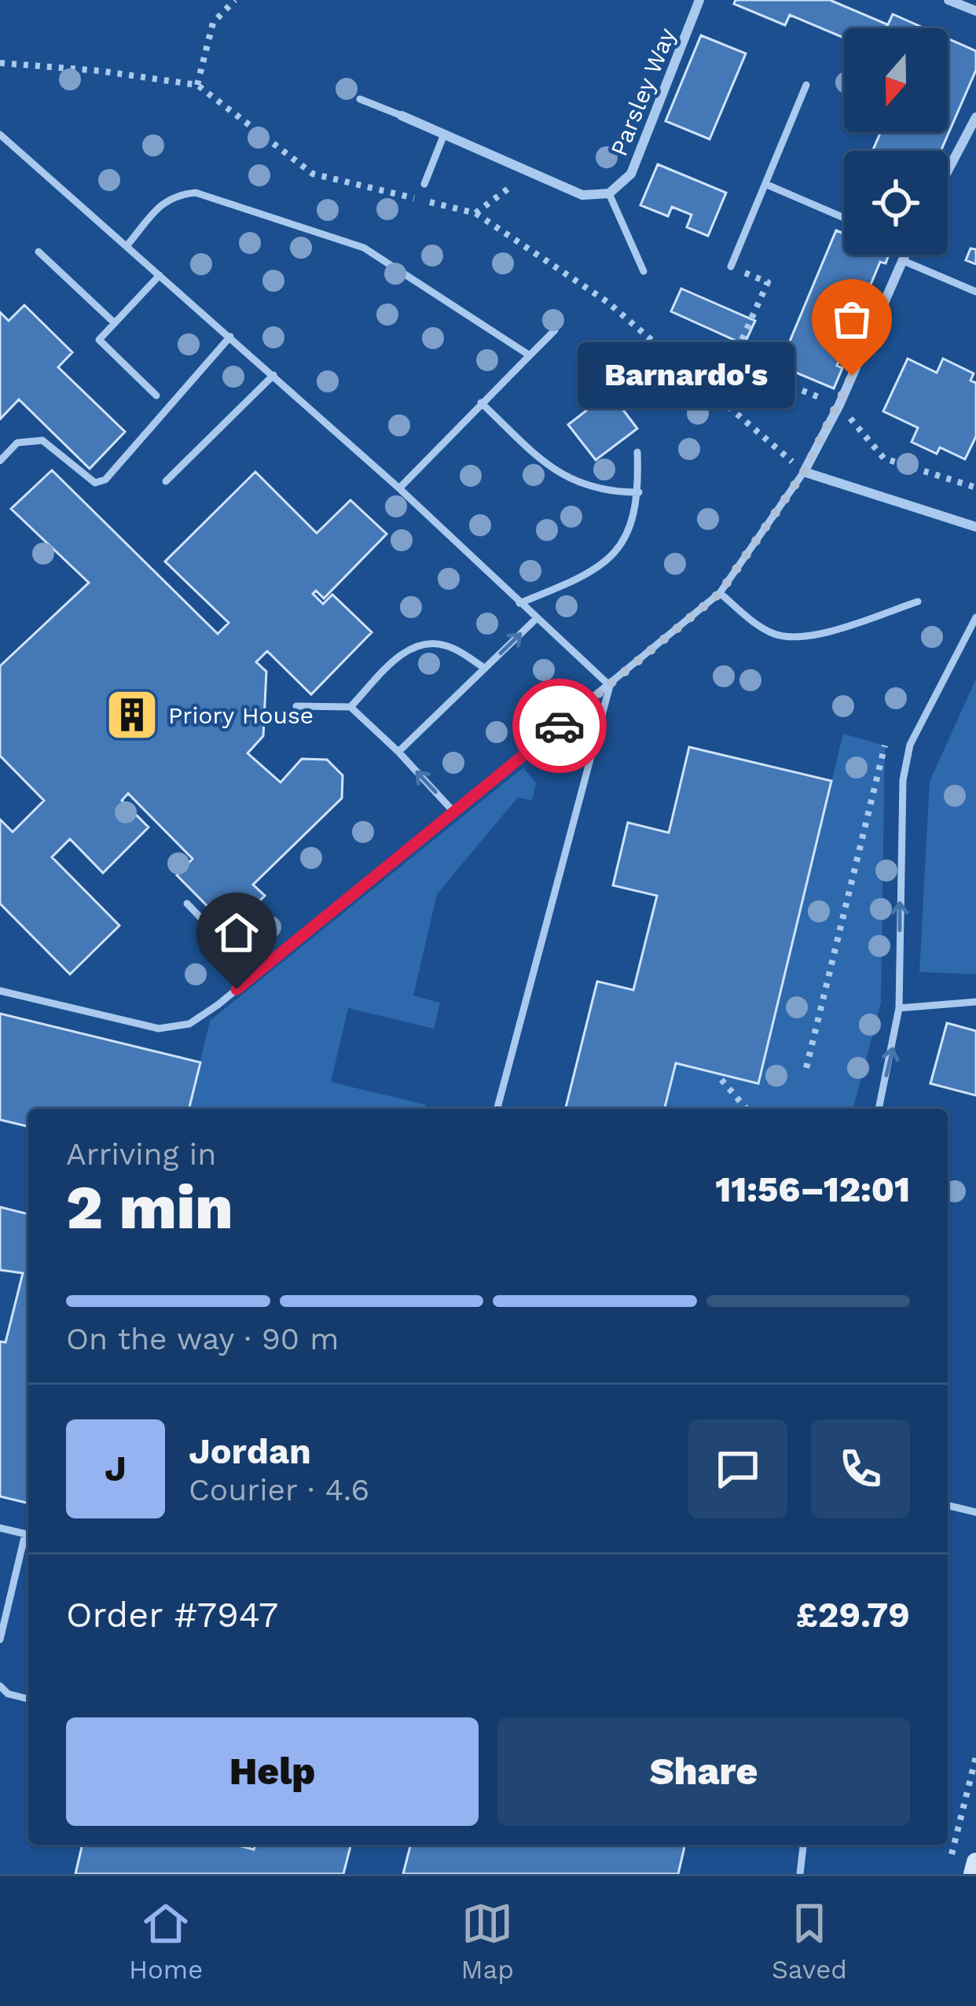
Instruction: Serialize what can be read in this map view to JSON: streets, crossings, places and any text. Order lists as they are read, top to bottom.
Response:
{
  "streets": {
    "street": ["Parsley Way"]
  },
  "places": {
    "other": ["Barnardo's"],
    "building": ["Priory House"]
  },
  "north": "bottom",
  "page": {
    "bubble": "Barnardo's",
    "heading": ["2 min", "Arriving in", "11:56–12:01"],
    "panel": [
      "Jordan",
      "Courier · 4.6",
      "Order #7947",
      "£29.79"
    ],
    "bar": "On the way · 90 m",
    "round": "J",
    "buttons": ["Help", "Share"],
    "tabs": ["Home", "Map", "Saved"]
  }
}
